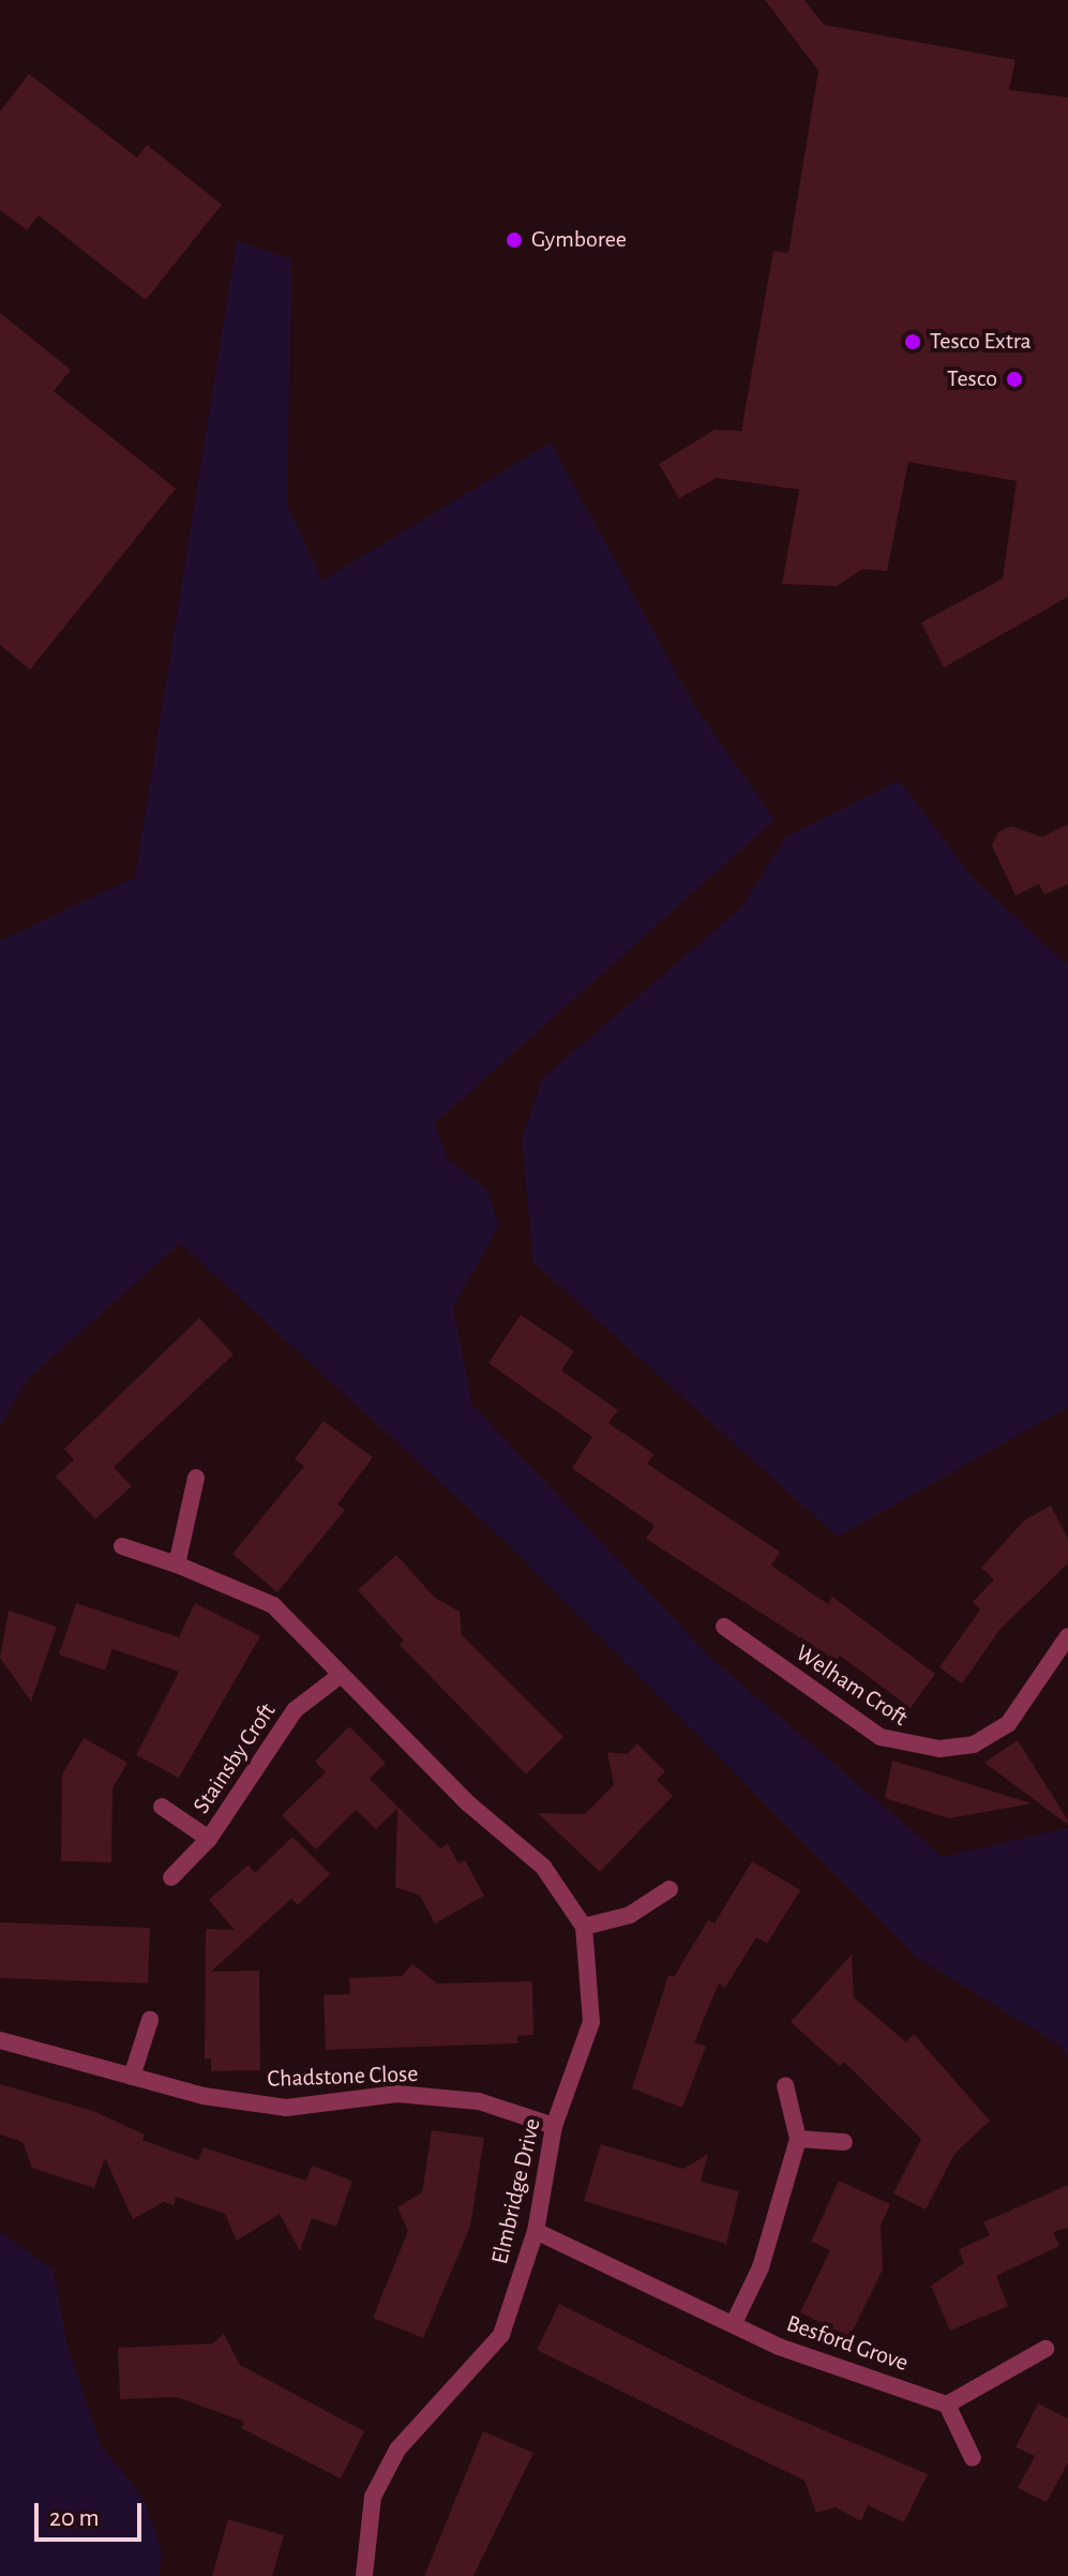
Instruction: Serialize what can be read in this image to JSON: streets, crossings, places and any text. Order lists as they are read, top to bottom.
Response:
{
  "streets": {
    "street": [
      "Welham Croft",
      "Stainsby Croft",
      "Chadstone Close",
      "Elmbridge Drive",
      "Besford Grove"
    ]
  },
  "crossings": [
    ["Stainsby Croft", "Elmbridge Drive"],
    ["Chadstone Close", "Elmbridge Drive"],
    ["Elmbridge Drive", "Besford Grove"]
  ],
  "places": ["Gymboree", "Tesco Extra", "Tesco"],
  "scale_bar": "20 m"
}
